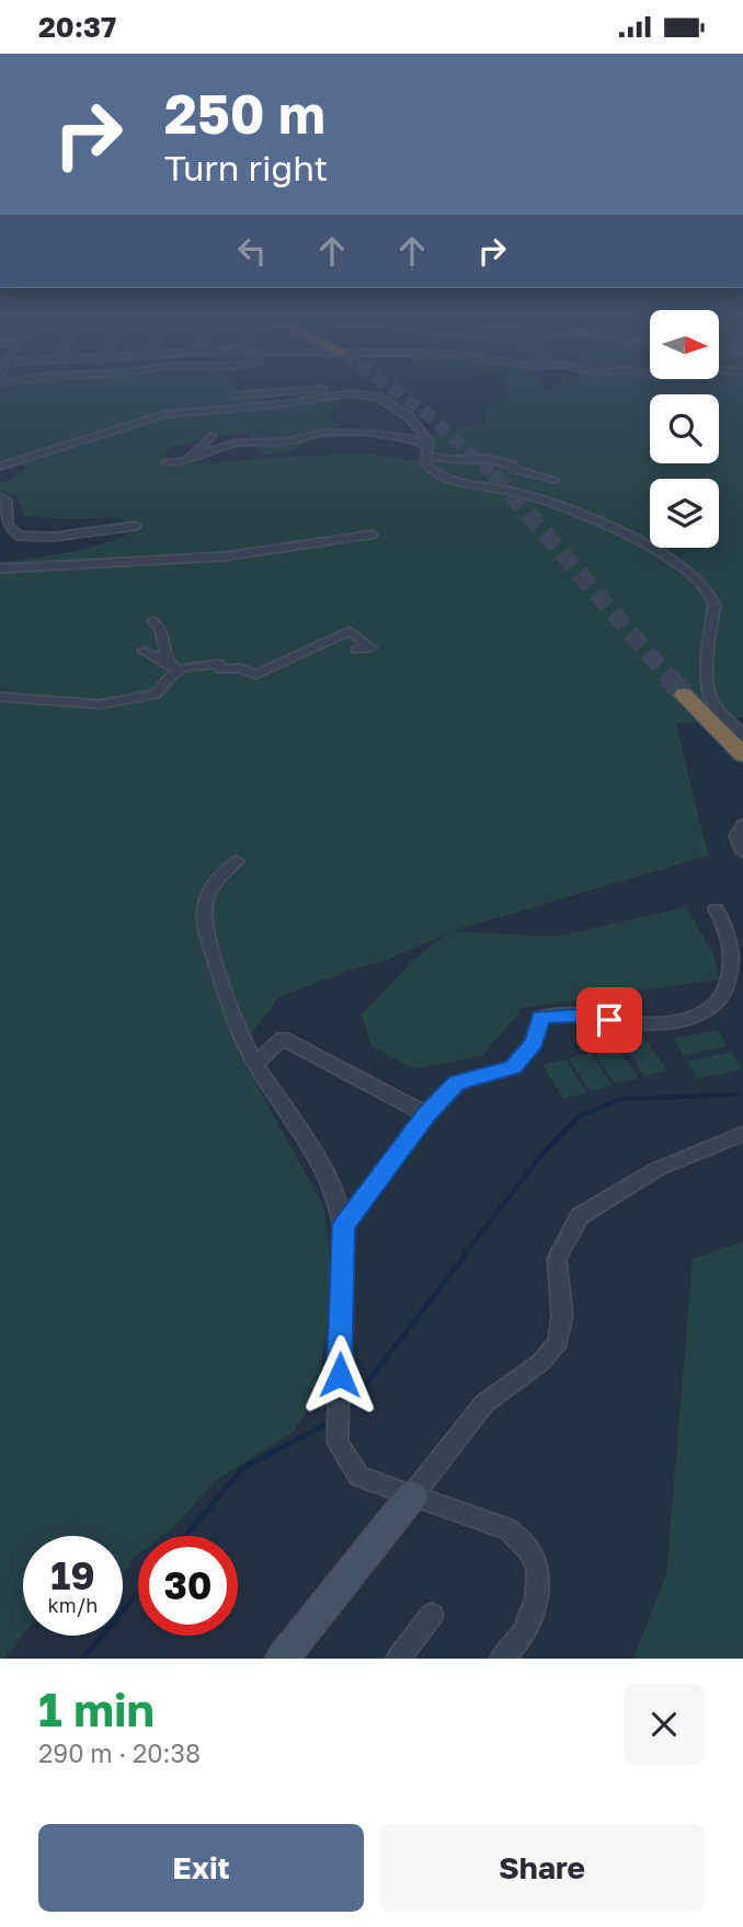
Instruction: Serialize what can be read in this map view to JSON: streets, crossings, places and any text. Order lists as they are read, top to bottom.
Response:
{
  "north": "right",
  "page": {
    "status": "20:37",
    "turn": ["250 m", "Turn right"],
    "speed": "19 km/h",
    "limit": "30",
    "heading": ["1 min", "290 m · 20:38"],
    "buttons": ["Exit", "Share"]
  }
}
